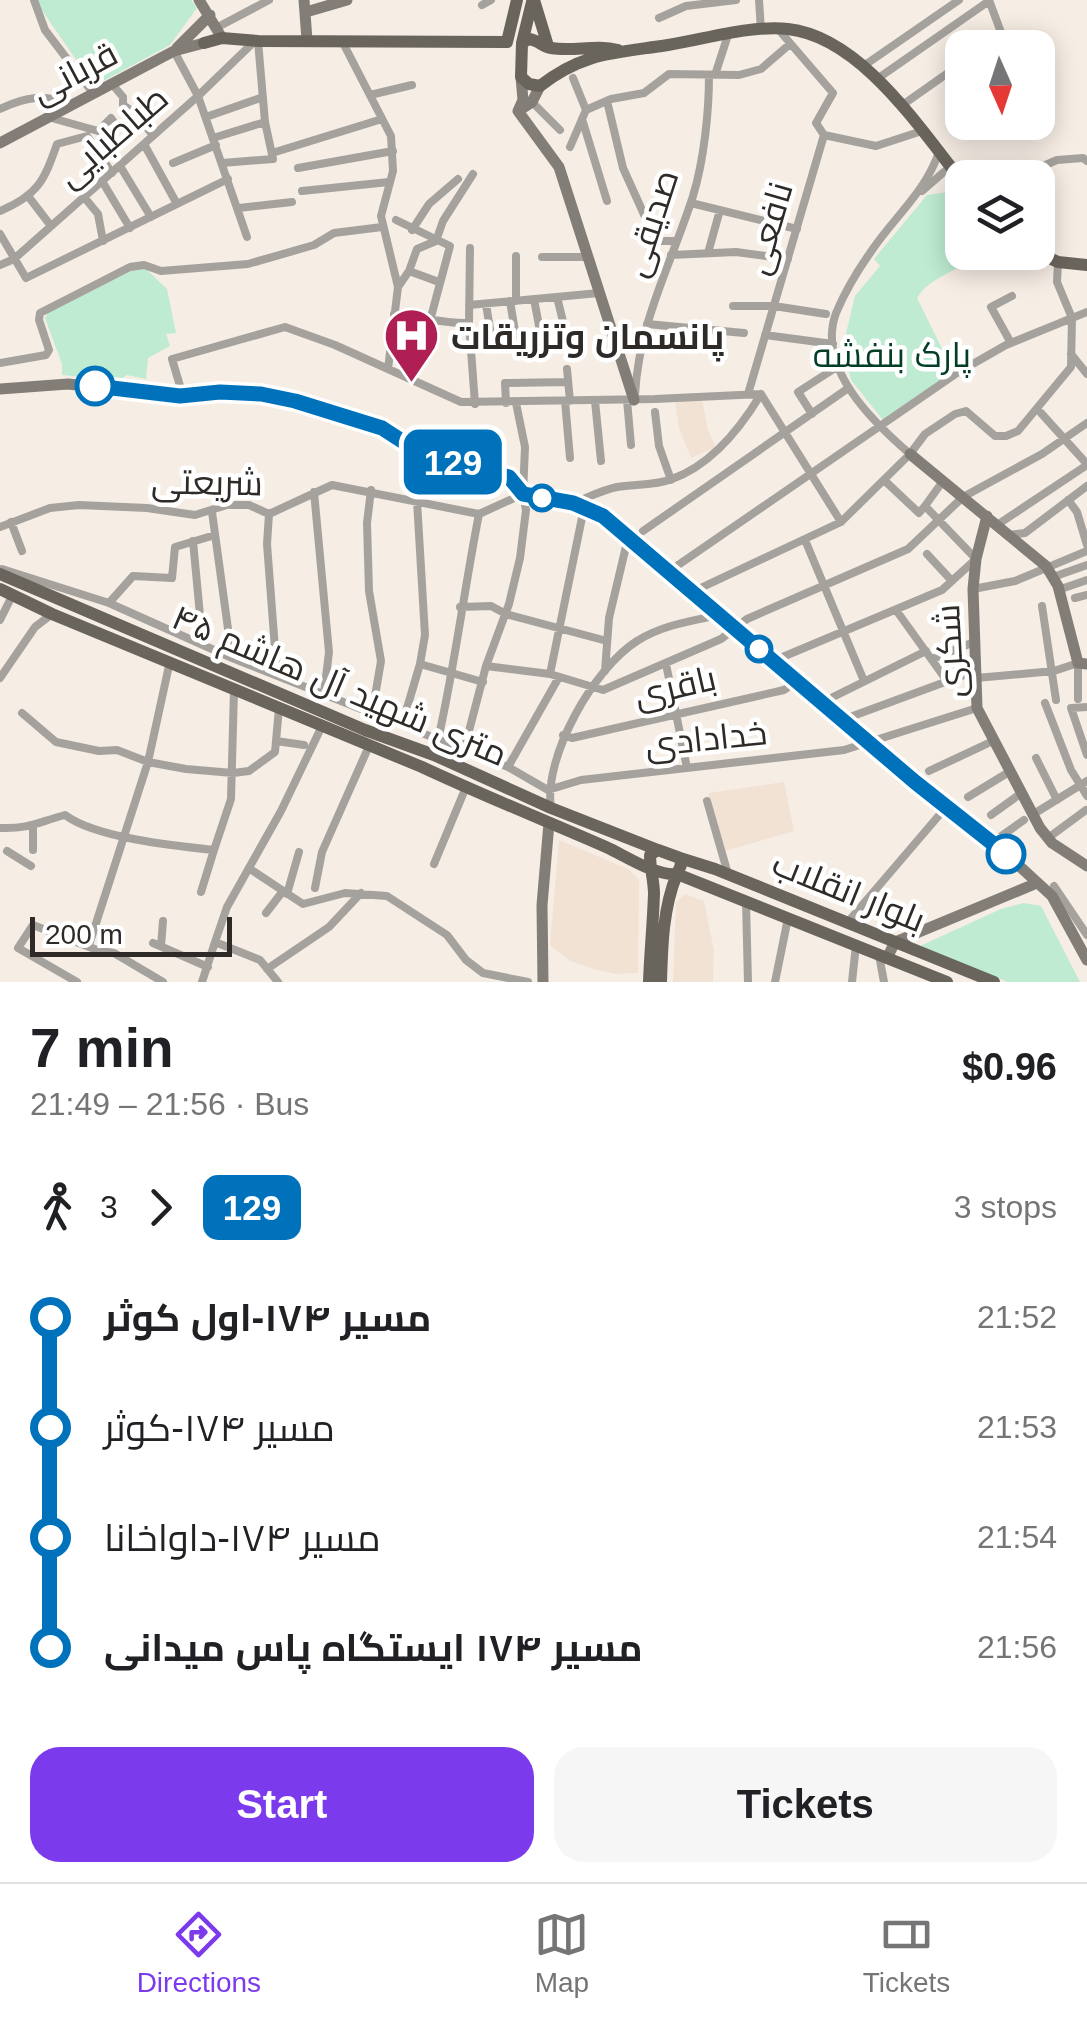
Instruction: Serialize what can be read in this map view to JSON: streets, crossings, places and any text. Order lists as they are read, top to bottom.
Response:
{
  "streets": {
    "main road": [
      "قربانی",
      "شکری",
      "۴۵ متری شهید آل هاشم",
      "بلوار انقلاب"
    ],
    "street": [
      "طباطبایی",
      "صدیقی",
      "نافعی",
      "شریعتی",
      "باقری",
      "خدادادی"
    ]
  },
  "crossings": [
    ["شکری", "خدادادی"],
    ["۴۵ متری شهید آل هاشم", "بلوار انقلاب"]
  ],
  "parks": ["پارک بنفشه"],
  "places": {
    "hospital": ["پانسمان وتزریقات"]
  },
  "lines": ["bus line 129"],
  "scale_bar": "200 m",
  "north": "bottom",
  "page": {
    "on_map": "129",
    "scale": "200 m",
    "heading": ["7 min", "21:49 – 21:56 · Bus", "$0.96"],
    "legs": ["3", "129", "3 stops"],
    "list": [
      {
        "name": "مسیر ۱۷۴-اول کوثر",
        "value": "21:52"
      },
      {
        "name": "مسیر ۱۷۴-کوثر",
        "value": "21:53"
      },
      {
        "name": "مسیر ۱۷۴-داواخانا",
        "value": "21:54"
      },
      {
        "name": "مسیر ۱۷۴ ایستگاه پاس میدانی",
        "value": "21:56"
      }
    ],
    "buttons": ["Start", "Tickets"],
    "tabs": ["Directions", "Map", "Tickets"]
  }
}
